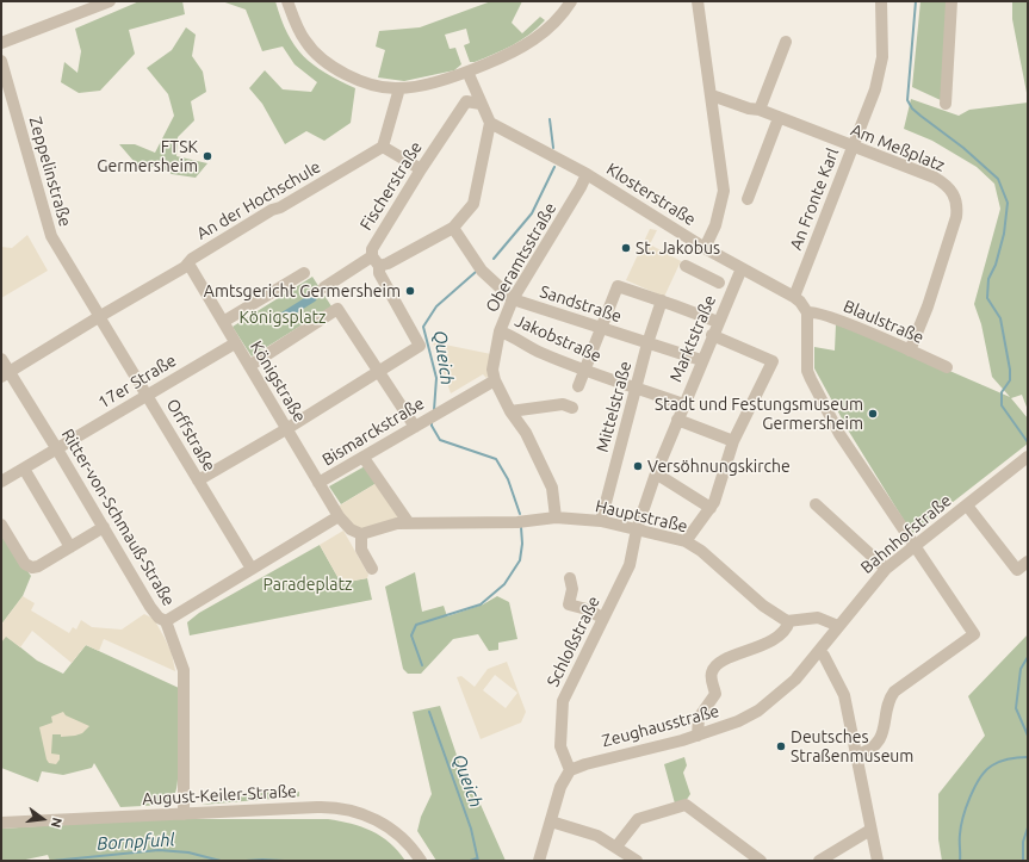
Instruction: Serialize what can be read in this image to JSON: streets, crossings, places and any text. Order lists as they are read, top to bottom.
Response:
{
  "streets": {
    "street": [
      "Am Meßplatz",
      "Zeppelinstraße",
      "Fischerstraße",
      "Klosterstraße",
      "An Fronte Karl",
      "An der Hochschule",
      "Oberamtsstraße",
      "Sandstraße",
      "Blaulstraße",
      "Jakobstraße",
      "Marktstraße",
      "17er Straße",
      "Königstraße",
      "Mittelstraße",
      "Bismarckstraße",
      "Orffstraße",
      "Hauptstraße",
      "Ritter-von-Schmauß-Straße",
      "Bahnhofstraße",
      "Schloßstraße",
      "Zeughausstraße",
      "August-Keiler-Straße"
    ]
  },
  "crossings": [
    ["Am Meßplatz", "An Fronte Karl"],
    ["Am Meßplatz", "Blaulstraße"],
    ["Zeppelinstraße", "An der Hochschule"],
    ["Zeppelinstraße", "Orffstraße"],
    ["Klosterstraße", "An Fronte Karl"],
    ["Klosterstraße", "Oberamtsstraße"],
    ["Klosterstraße", "Blaulstraße"],
    ["Klosterstraße", "Marktstraße"],
    ["An der Hochschule", "Königstraße"],
    ["An der Hochschule", "Orffstraße"],
    ["An der Hochschule", "Ritter-von-Schmauß-Straße"],
    ["Oberamtsstraße", "Sandstraße"],
    ["Oberamtsstraße", "Jakobstraße"],
    ["Oberamtsstraße", "Bismarckstraße"],
    ["Sandstraße", "Marktstraße"],
    ["Sandstraße", "Mittelstraße"],
    ["Jakobstraße", "Marktstraße"],
    ["Jakobstraße", "Mittelstraße"],
    ["Marktstraße", "Hauptstraße"],
    ["Marktstraße", "Schloßstraße"],
    ["17er Straße", "Königstraße"],
    ["17er Straße", "Orffstraße"],
    ["17er Straße", "Ritter-von-Schmauß-Straße"],
    ["Königstraße", "Bismarckstraße"],
    ["Königstraße", "Hauptstraße"],
    ["Mittelstraße", "Hauptstraße"],
    ["Hauptstraße", "Schloßstraße"],
    ["Ritter-von-Schmauß-Straße", "August-Keiler-Straße"],
    ["Bahnhofstraße", "Zeughausstraße"],
    ["Schloßstraße", "Zeughausstraße"]
  ],
  "water": ["Queich", "Bornpfuhl"],
  "parks": ["Königsplatz", "Paradeplatz"],
  "places": [
    "FTSK Germersheim",
    "St. Jakobus",
    "Amtsgericht Germersheim",
    "Stadt und Festungsmuseum Germersheim",
    "Versöhnungskirche",
    "Deutsches Straßenmuseum"
  ],
  "north": "right"
}
